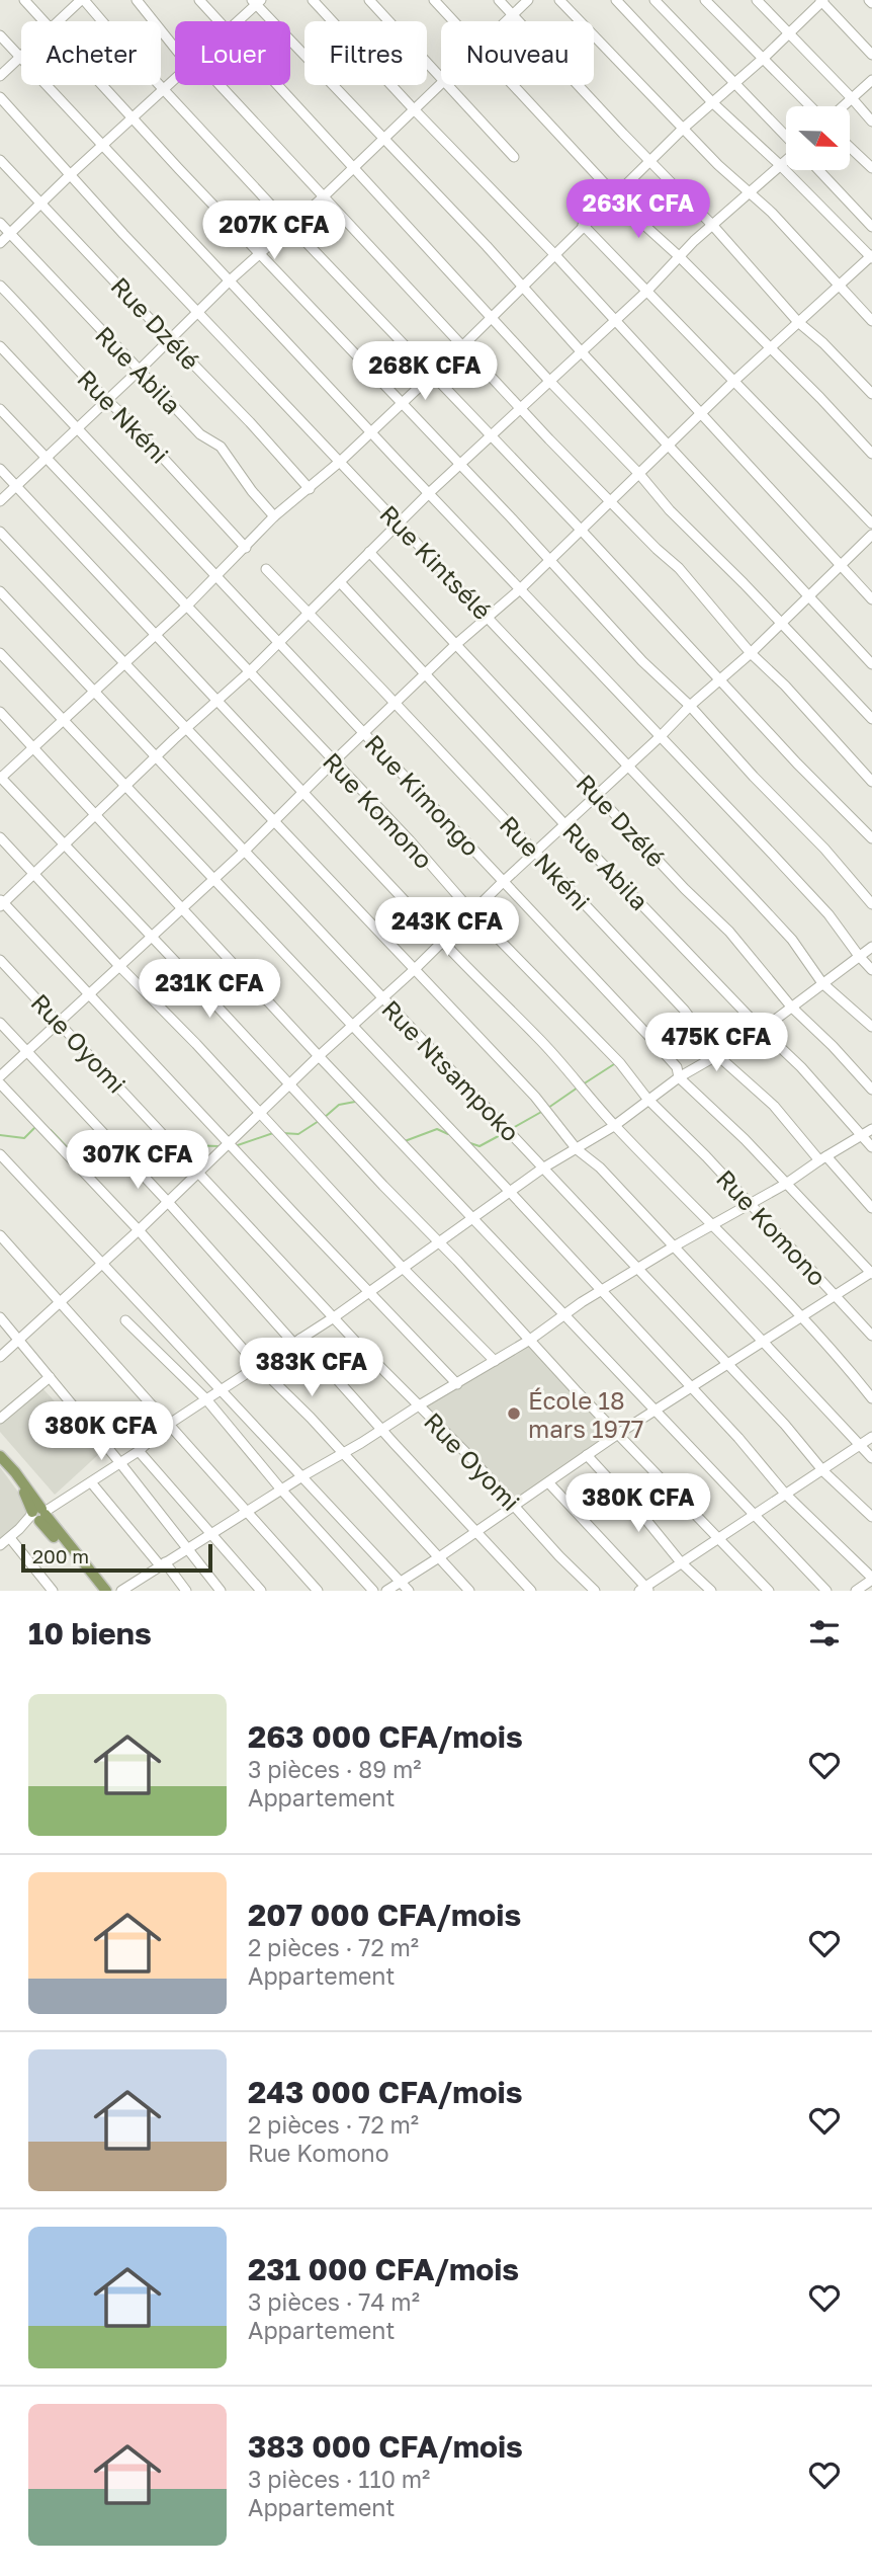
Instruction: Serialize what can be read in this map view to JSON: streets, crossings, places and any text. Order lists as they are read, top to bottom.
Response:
{
  "streets": {
    "street": [
      "Rue Dzélé",
      "Rue Abila",
      "Rue Nkéni",
      "Rue Kintsélé",
      "Rue Kimongo",
      "Rue Komono",
      "Rue Oyomi",
      "Rue Ntsampoko"
    ]
  },
  "places": ["École 18 mars 1977"],
  "scale_bar": "200 m",
  "north": "right",
  "page": {
    "chip": [
      "Acheter",
      "Louer",
      "Filtres",
      "Nouveau"
    ],
    "price": [
      "263K CFA",
      "207K CFA",
      "268K CFA",
      "243K CFA",
      "231K CFA",
      "475K CFA",
      "307K CFA",
      "383K CFA",
      "380K CFA",
      "380K CFA"
    ],
    "scale": "200 m",
    "heading": "10 biens",
    "list": [
      {
        "name": "263 000 CFA/mois",
        "note": "3 pièces · 89 m² · Appartement"
      },
      {
        "name": "207 000 CFA/mois",
        "note": "2 pièces · 72 m² · Appartement"
      },
      {
        "name": "243 000 CFA/mois",
        "note": "2 pièces · 72 m² · Rue Komono"
      },
      {
        "name": "231 000 CFA/mois",
        "note": "3 pièces · 74 m² · Appartement"
      },
      {
        "name": "383 000 CFA/mois",
        "note": "3 pièces · 110 m² · Appartement"
      }
    ]
  }
}
